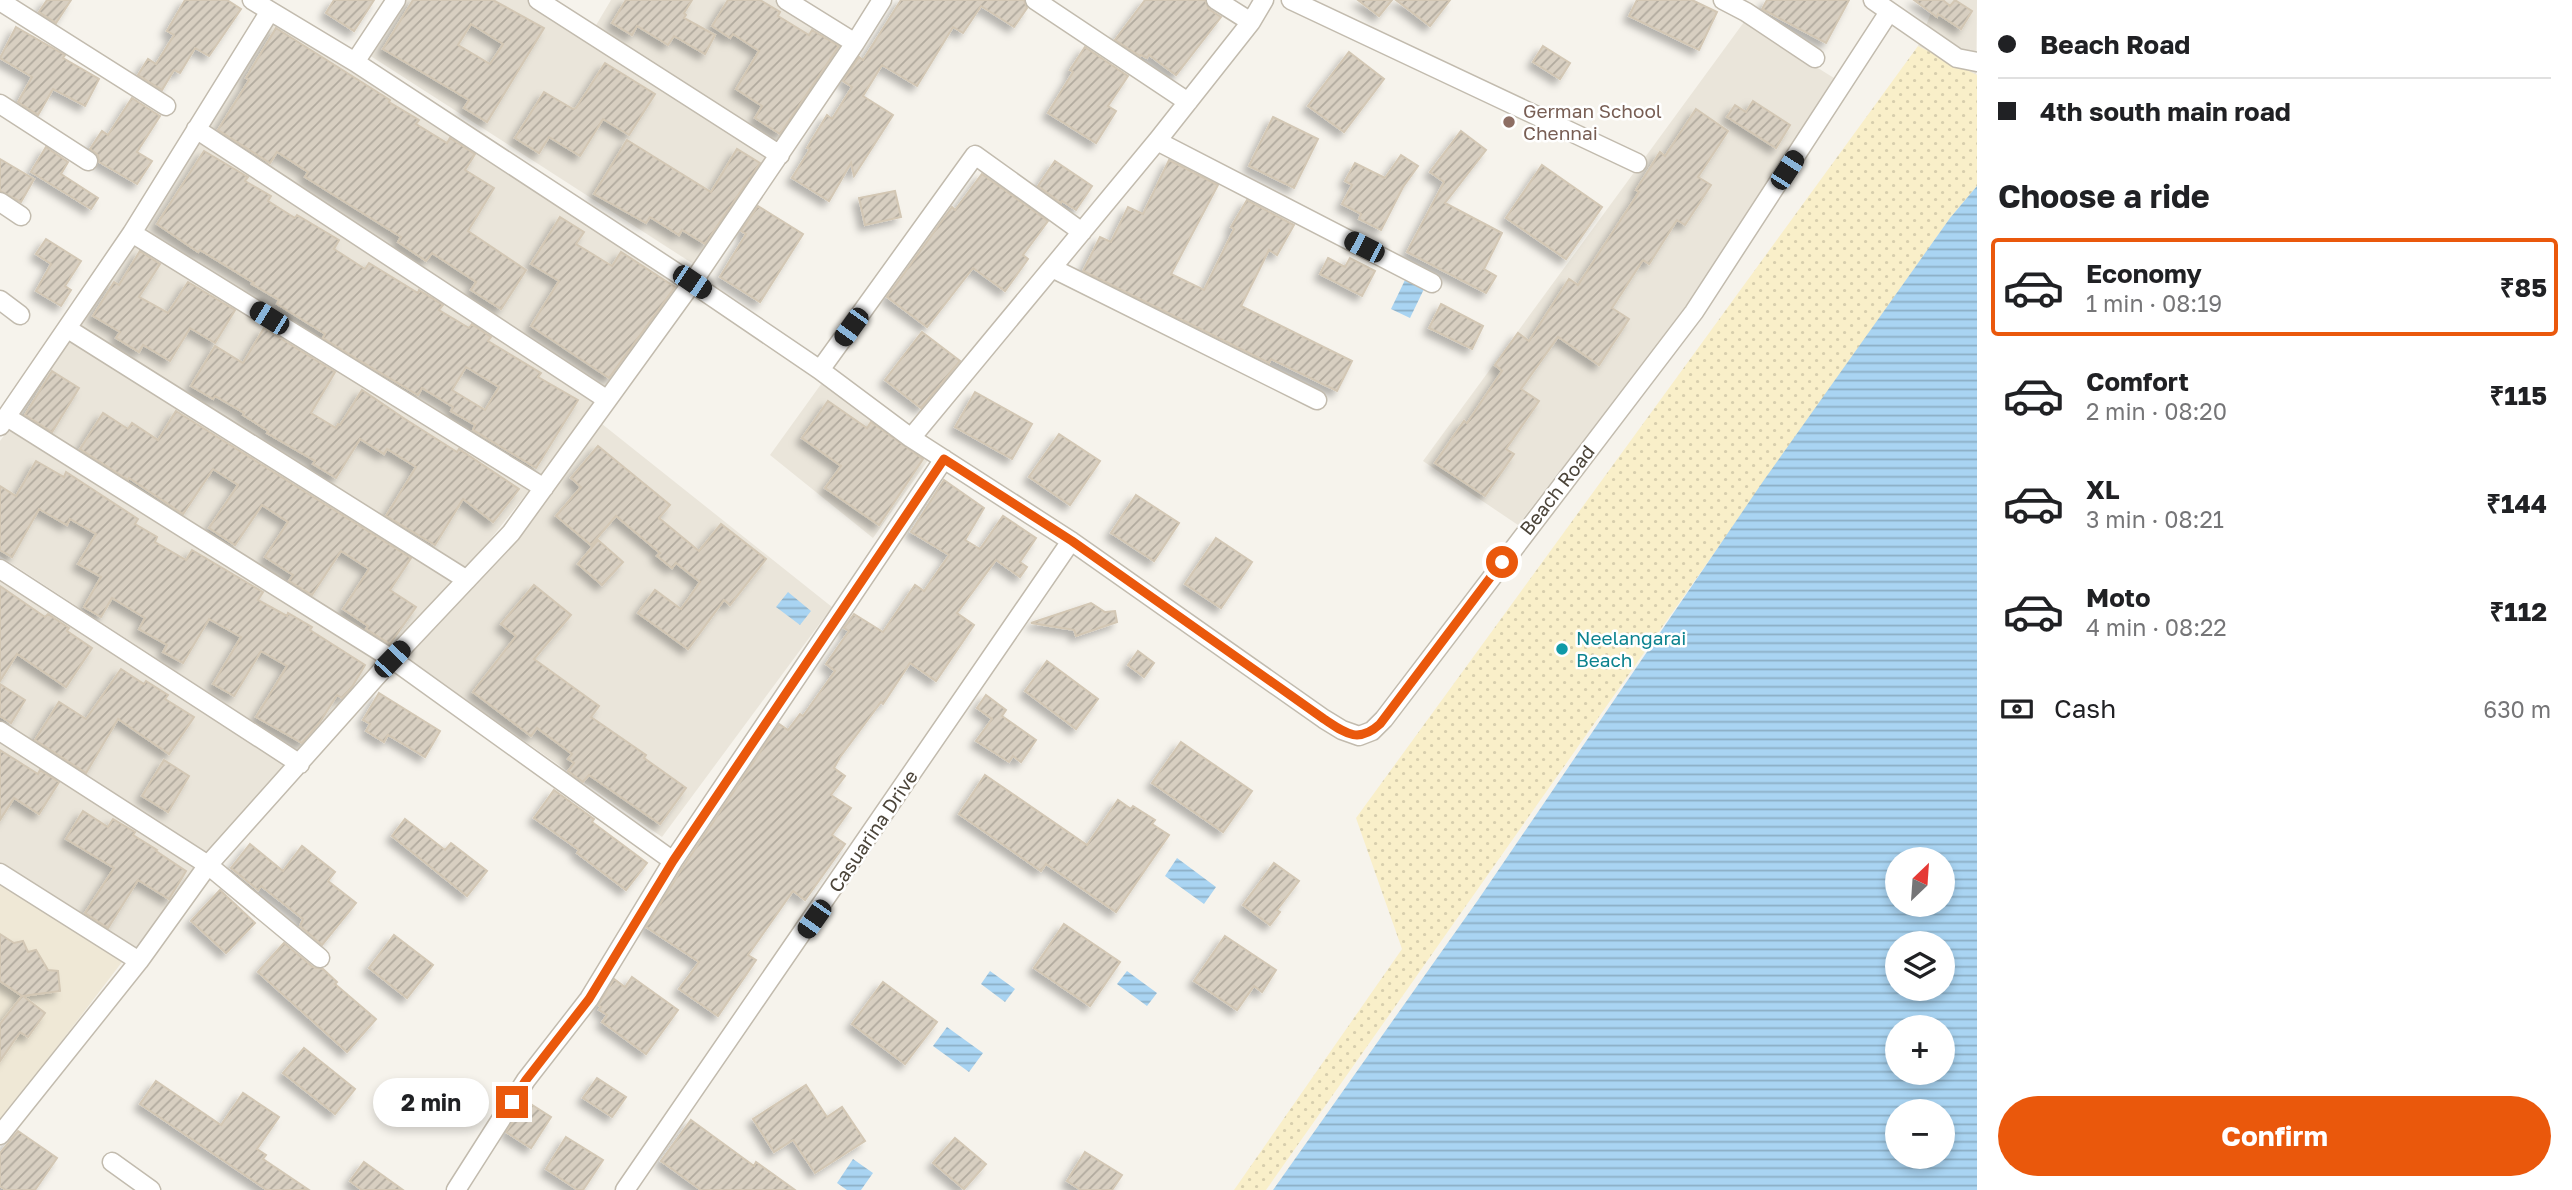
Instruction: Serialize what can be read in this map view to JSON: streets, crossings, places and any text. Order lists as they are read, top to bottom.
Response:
{
  "streets": {
    "street": ["Beach Road", "Casuarina Drive"]
  },
  "crossings": [
    ["Beach Road", "Casuarina Drive"]
  ],
  "places": ["German School Chennai", "Neelangarai Beach"],
  "north": "top right",
  "page": {
    "banner": ["Beach Road", "4th south main road"],
    "heading": "Choose a ride",
    "list": [
      {
        "name": "Economy",
        "note": "1 min · 08:19",
        "value": "₹85"
      },
      {
        "name": "Comfort",
        "note": "2 min · 08:20",
        "value": "₹115"
      },
      {
        "name": "XL",
        "note": "3 min · 08:21",
        "value": "₹144"
      },
      {
        "name": "Moto",
        "note": "4 min · 08:22",
        "value": "₹112"
      }
    ],
    "pay": ["Cash", "630 m"],
    "map_buttons": ["+", "−"],
    "bubble": "2 min",
    "buttons": "Confirm"
  }
}
